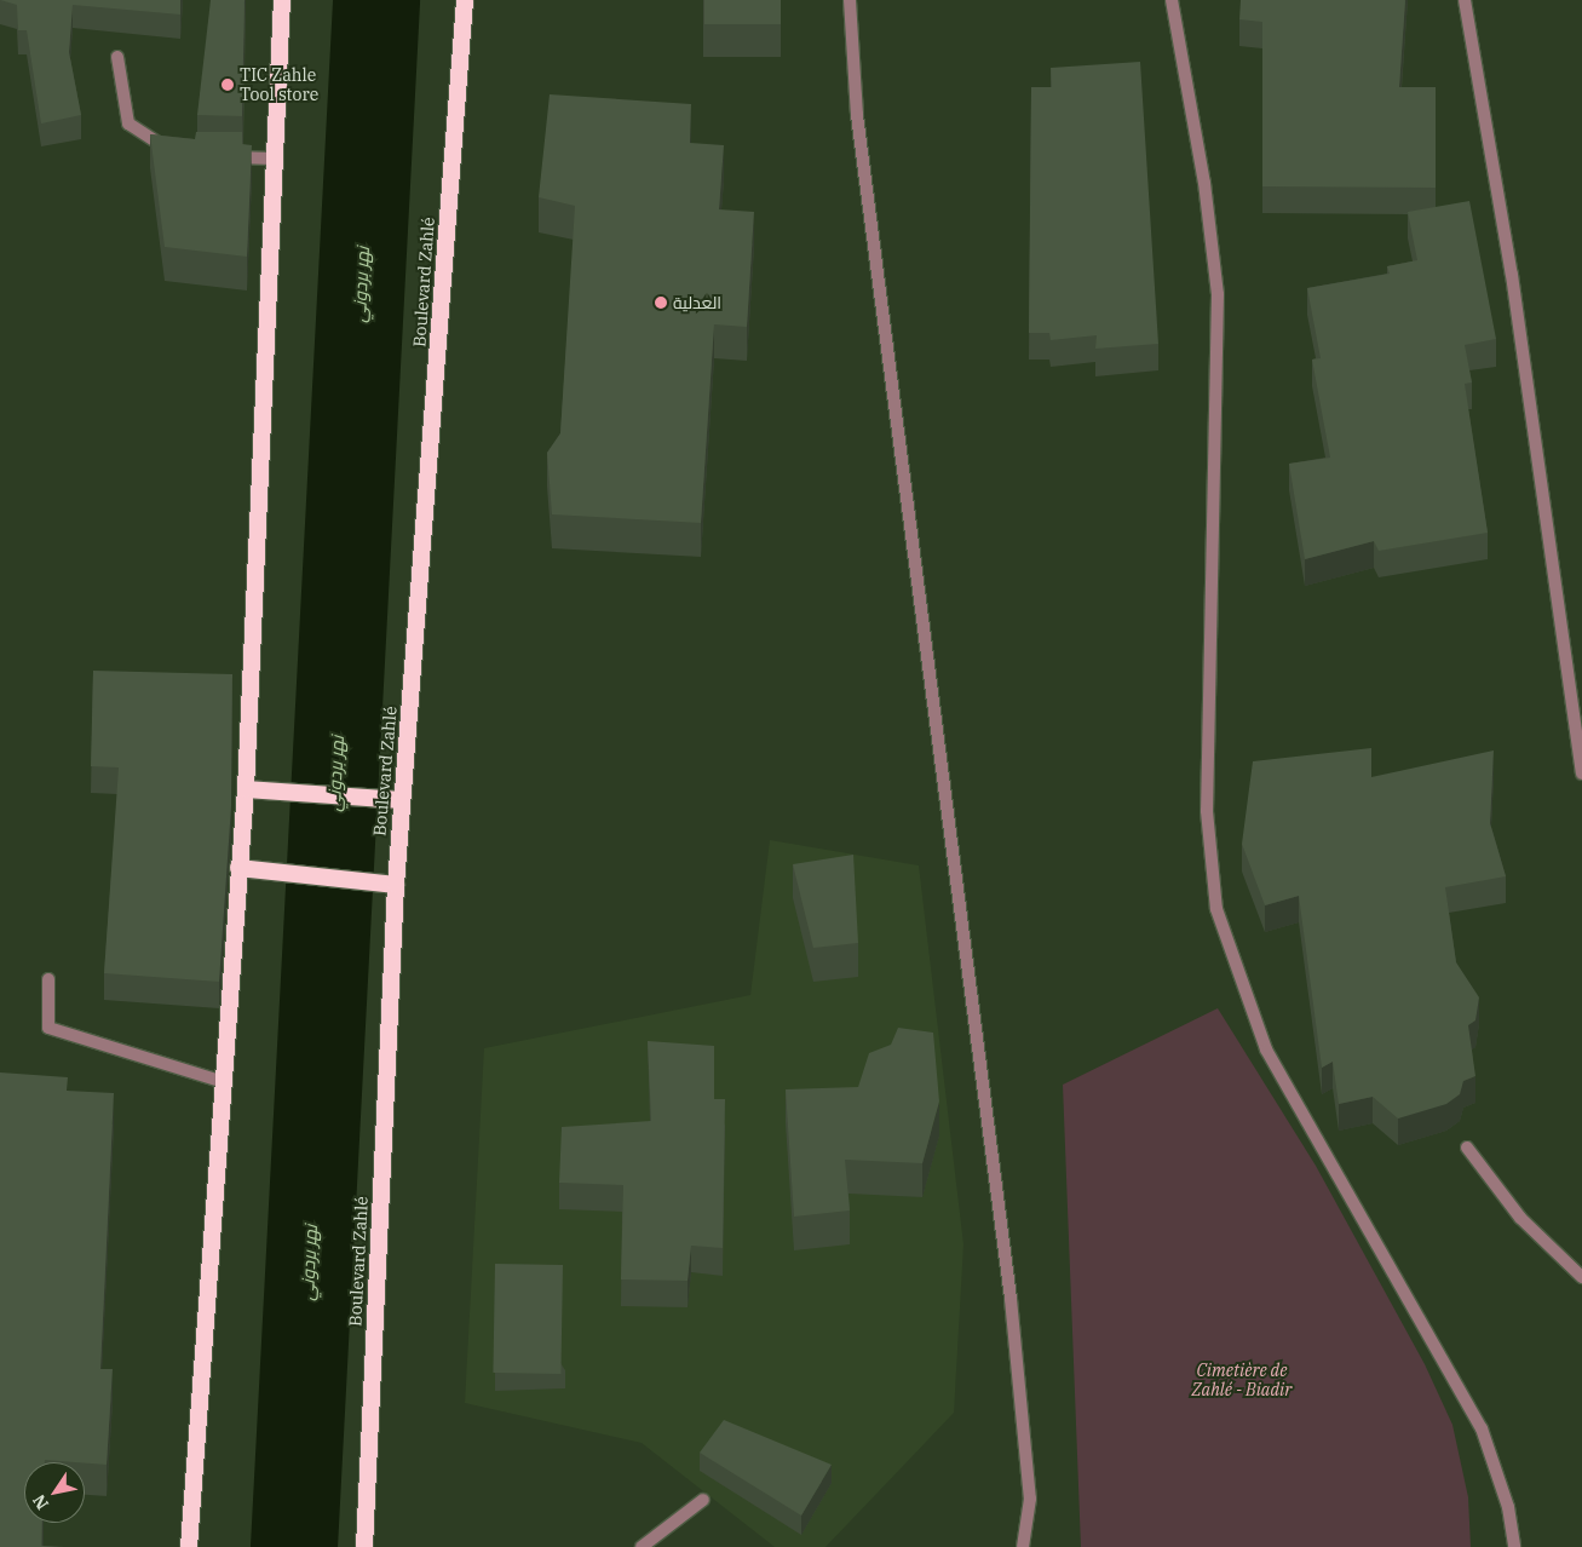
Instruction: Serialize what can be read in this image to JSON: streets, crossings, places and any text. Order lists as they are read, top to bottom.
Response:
{
  "streets": {
    "highway": ["Boulevard Zahlé"]
  },
  "water": ["نهر بردوني"],
  "parks": ["Cimetière de Zahlé - Biadir"],
  "places": ["TIC Zahle Tool store", "العدلية"],
  "north": "bottom left"
}
